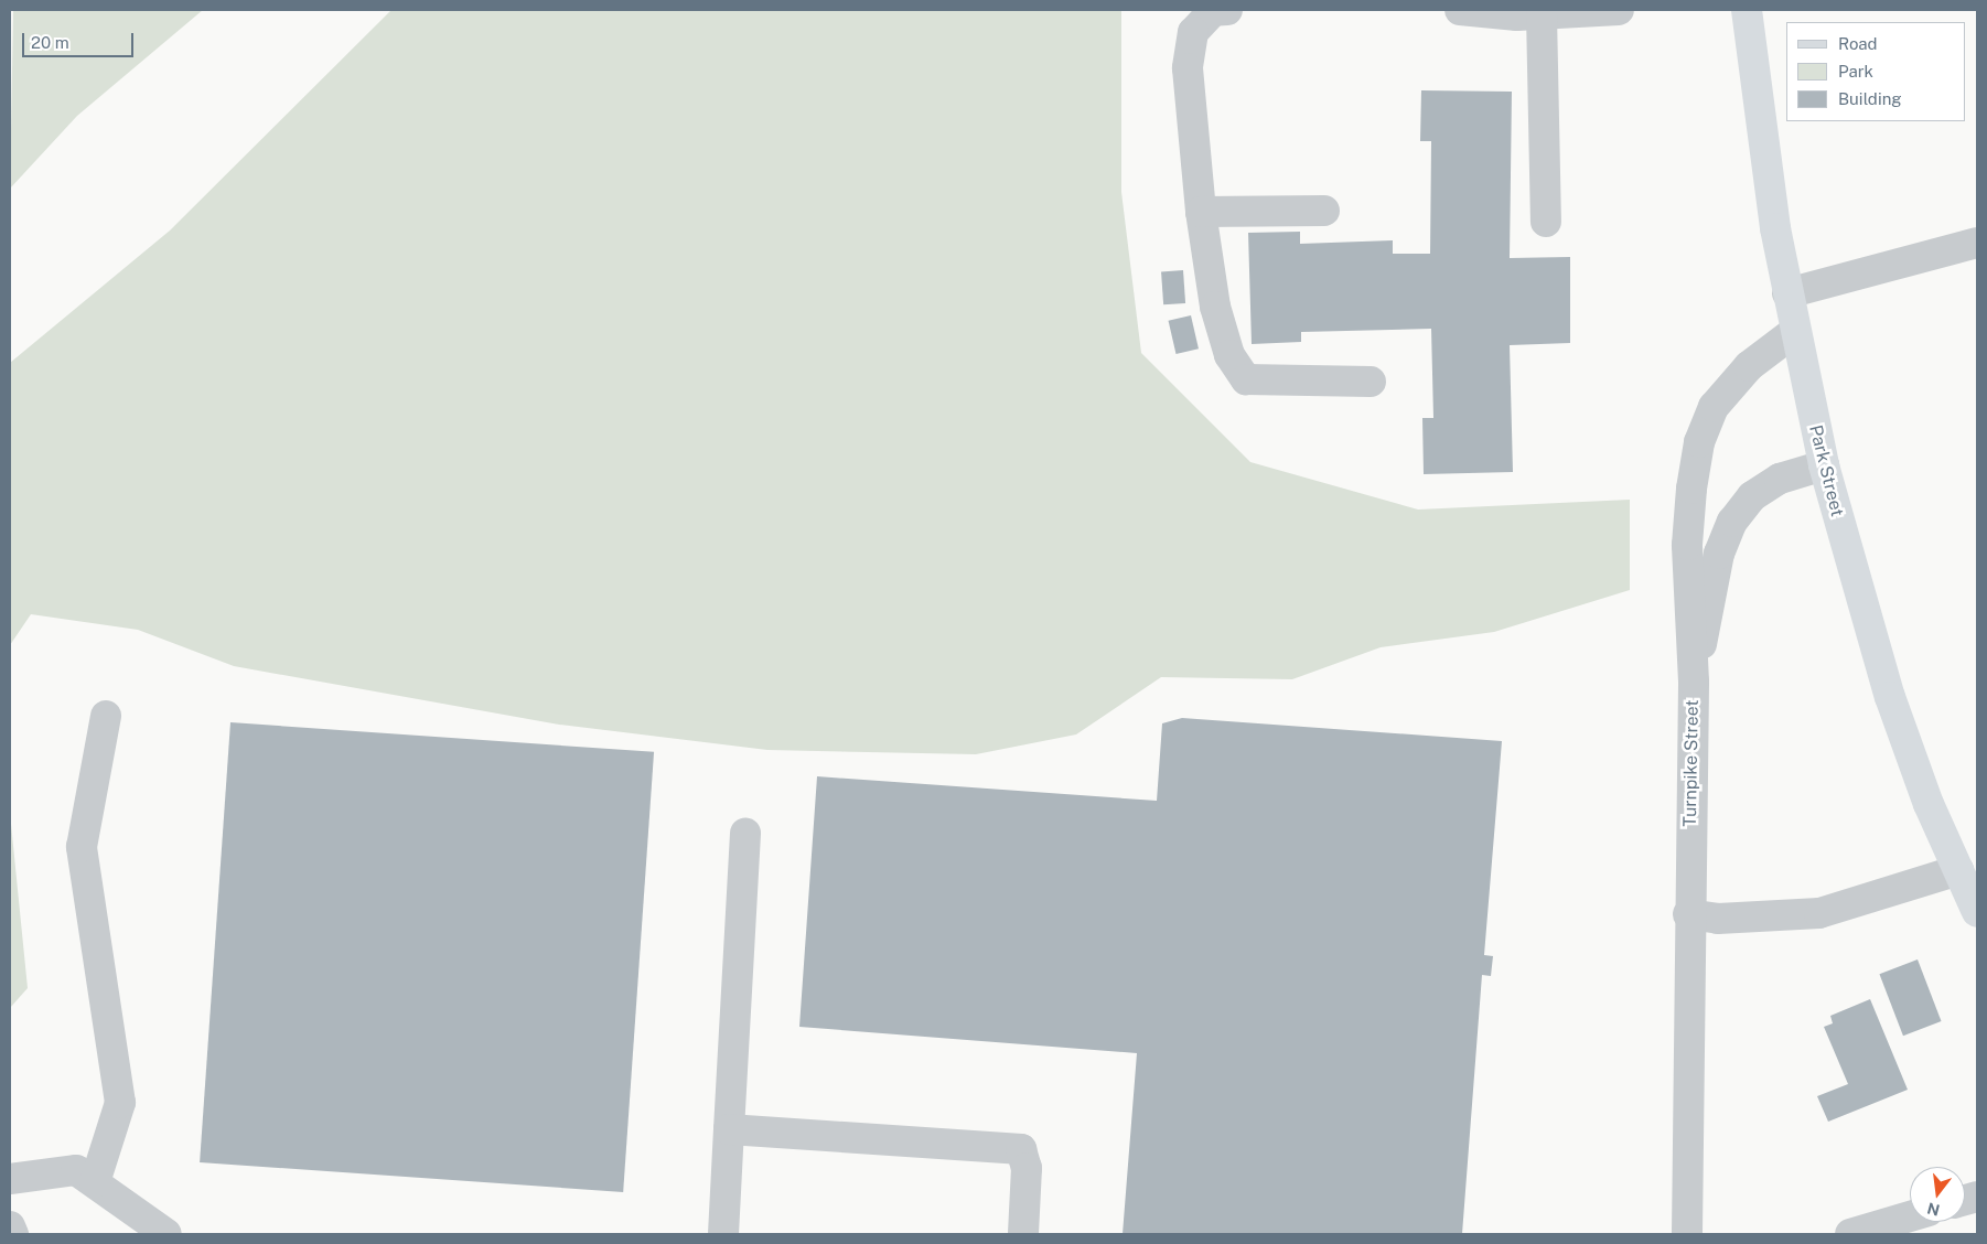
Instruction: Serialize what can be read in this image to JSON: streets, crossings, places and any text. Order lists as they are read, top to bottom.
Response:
{
  "streets": {
    "main road": ["Park Street"],
    "street": ["Turnpike Street"]
  },
  "crossings": [
    ["Park Street", "Turnpike Street"]
  ],
  "legend": ["Road", "Park", "Building"],
  "scale_bar": "20 m",
  "north": "bottom"
}
